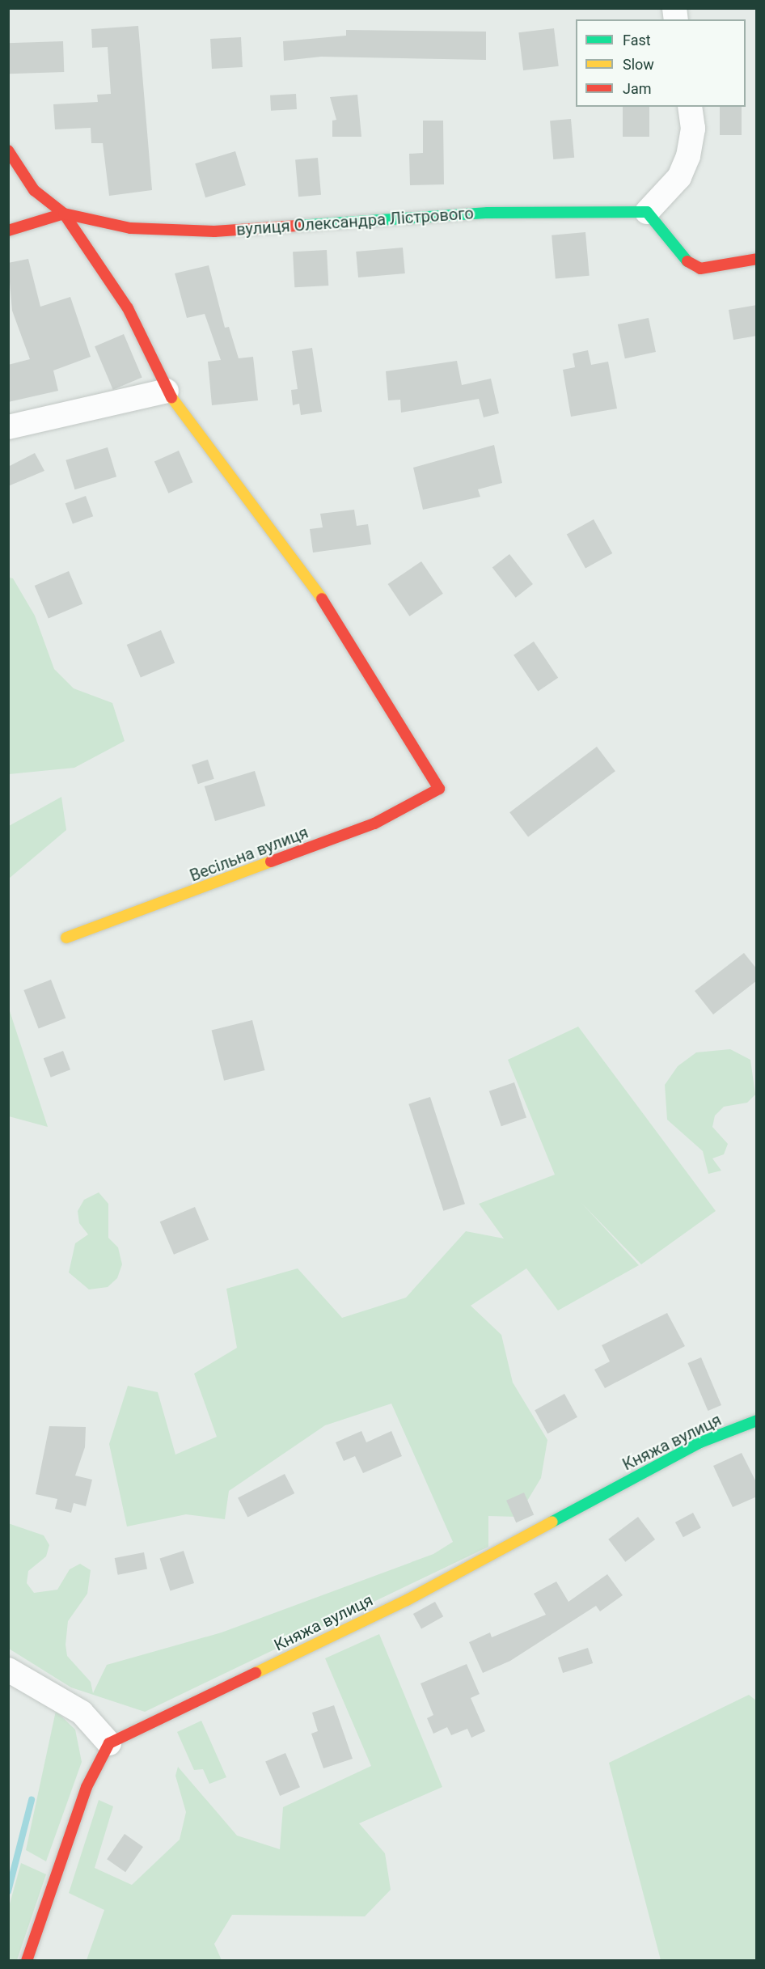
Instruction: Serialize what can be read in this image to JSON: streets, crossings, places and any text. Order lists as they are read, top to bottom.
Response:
{
  "streets": {
    "street": ["вулиця Олександра Лістрового", "Весільна вулиця", "Княжа вулиця"]
  },
  "crossings": [
    ["вулиця Олександра Лістрового", "Весільна вулиця"]
  ],
  "legend": ["Fast", "Slow", "Jam"]
}
